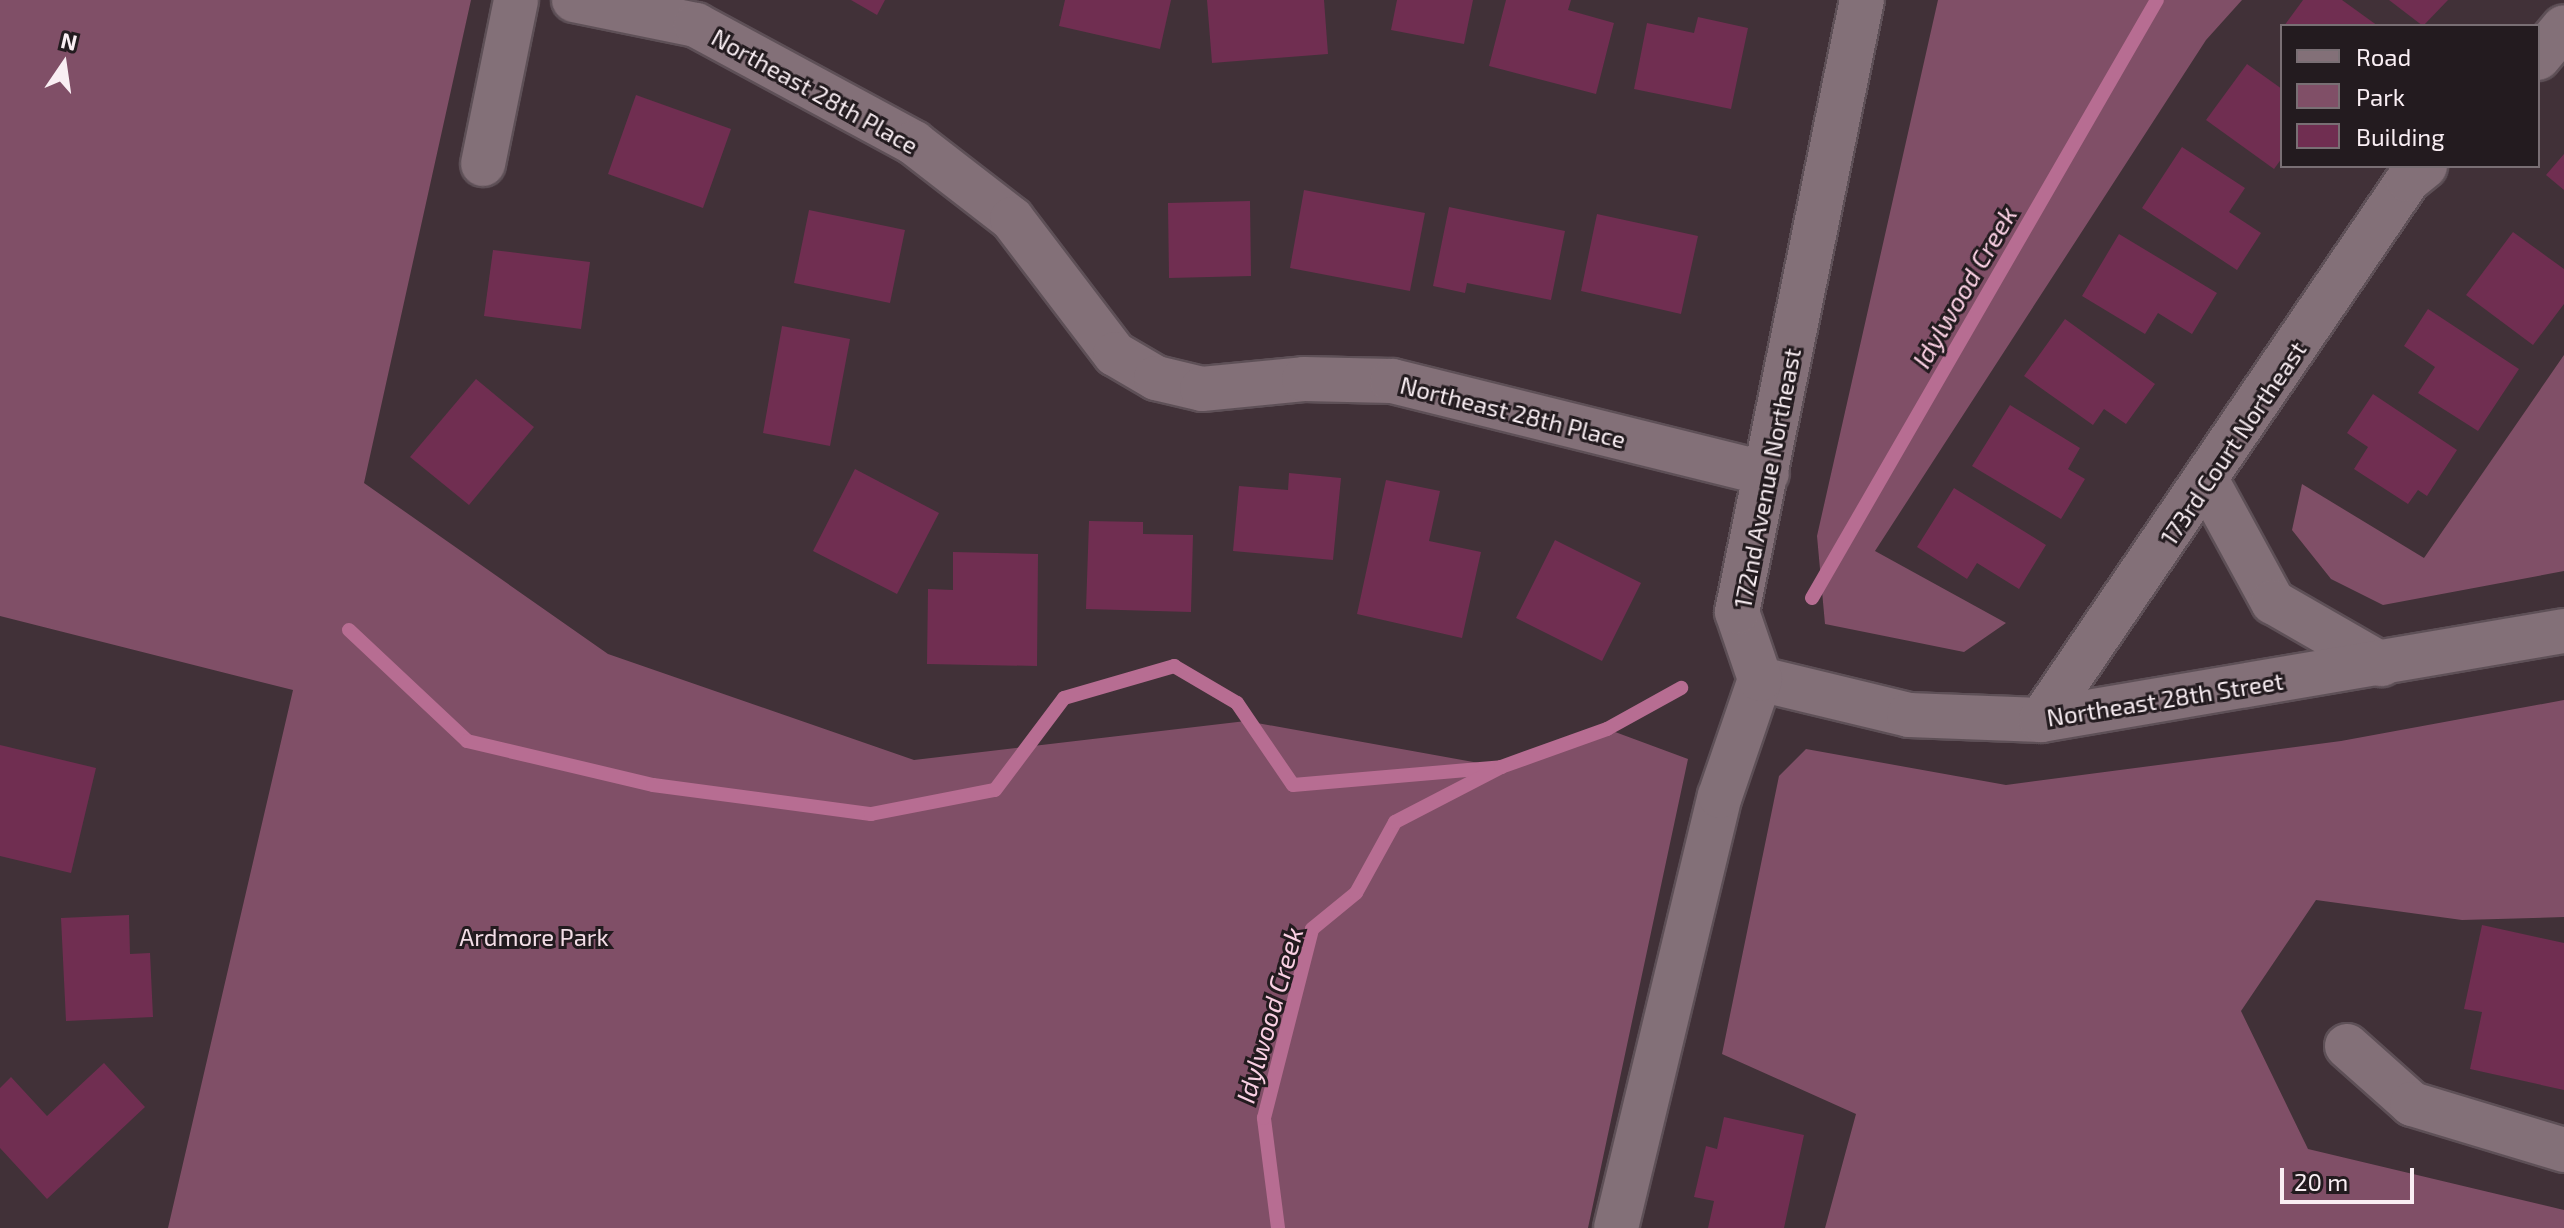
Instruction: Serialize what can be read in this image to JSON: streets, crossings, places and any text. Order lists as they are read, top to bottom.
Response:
{
  "streets": {
    "street": [
      "Northeast 28th Place",
      "173rd Court Northeast",
      "172nd Avenue Northeast",
      "Northeast 28th Street"
    ]
  },
  "crossings": [
    ["Northeast 28th Place", "172nd Avenue Northeast"],
    ["173rd Court Northeast", "Northeast 28th Street"],
    ["172nd Avenue Northeast", "Northeast 28th Street"]
  ],
  "water": ["Idylwood Creek"],
  "parks": ["Ardmore Park"],
  "legend": ["Road", "Park", "Building"],
  "scale_bar": "20 m",
  "north": "top"
}
